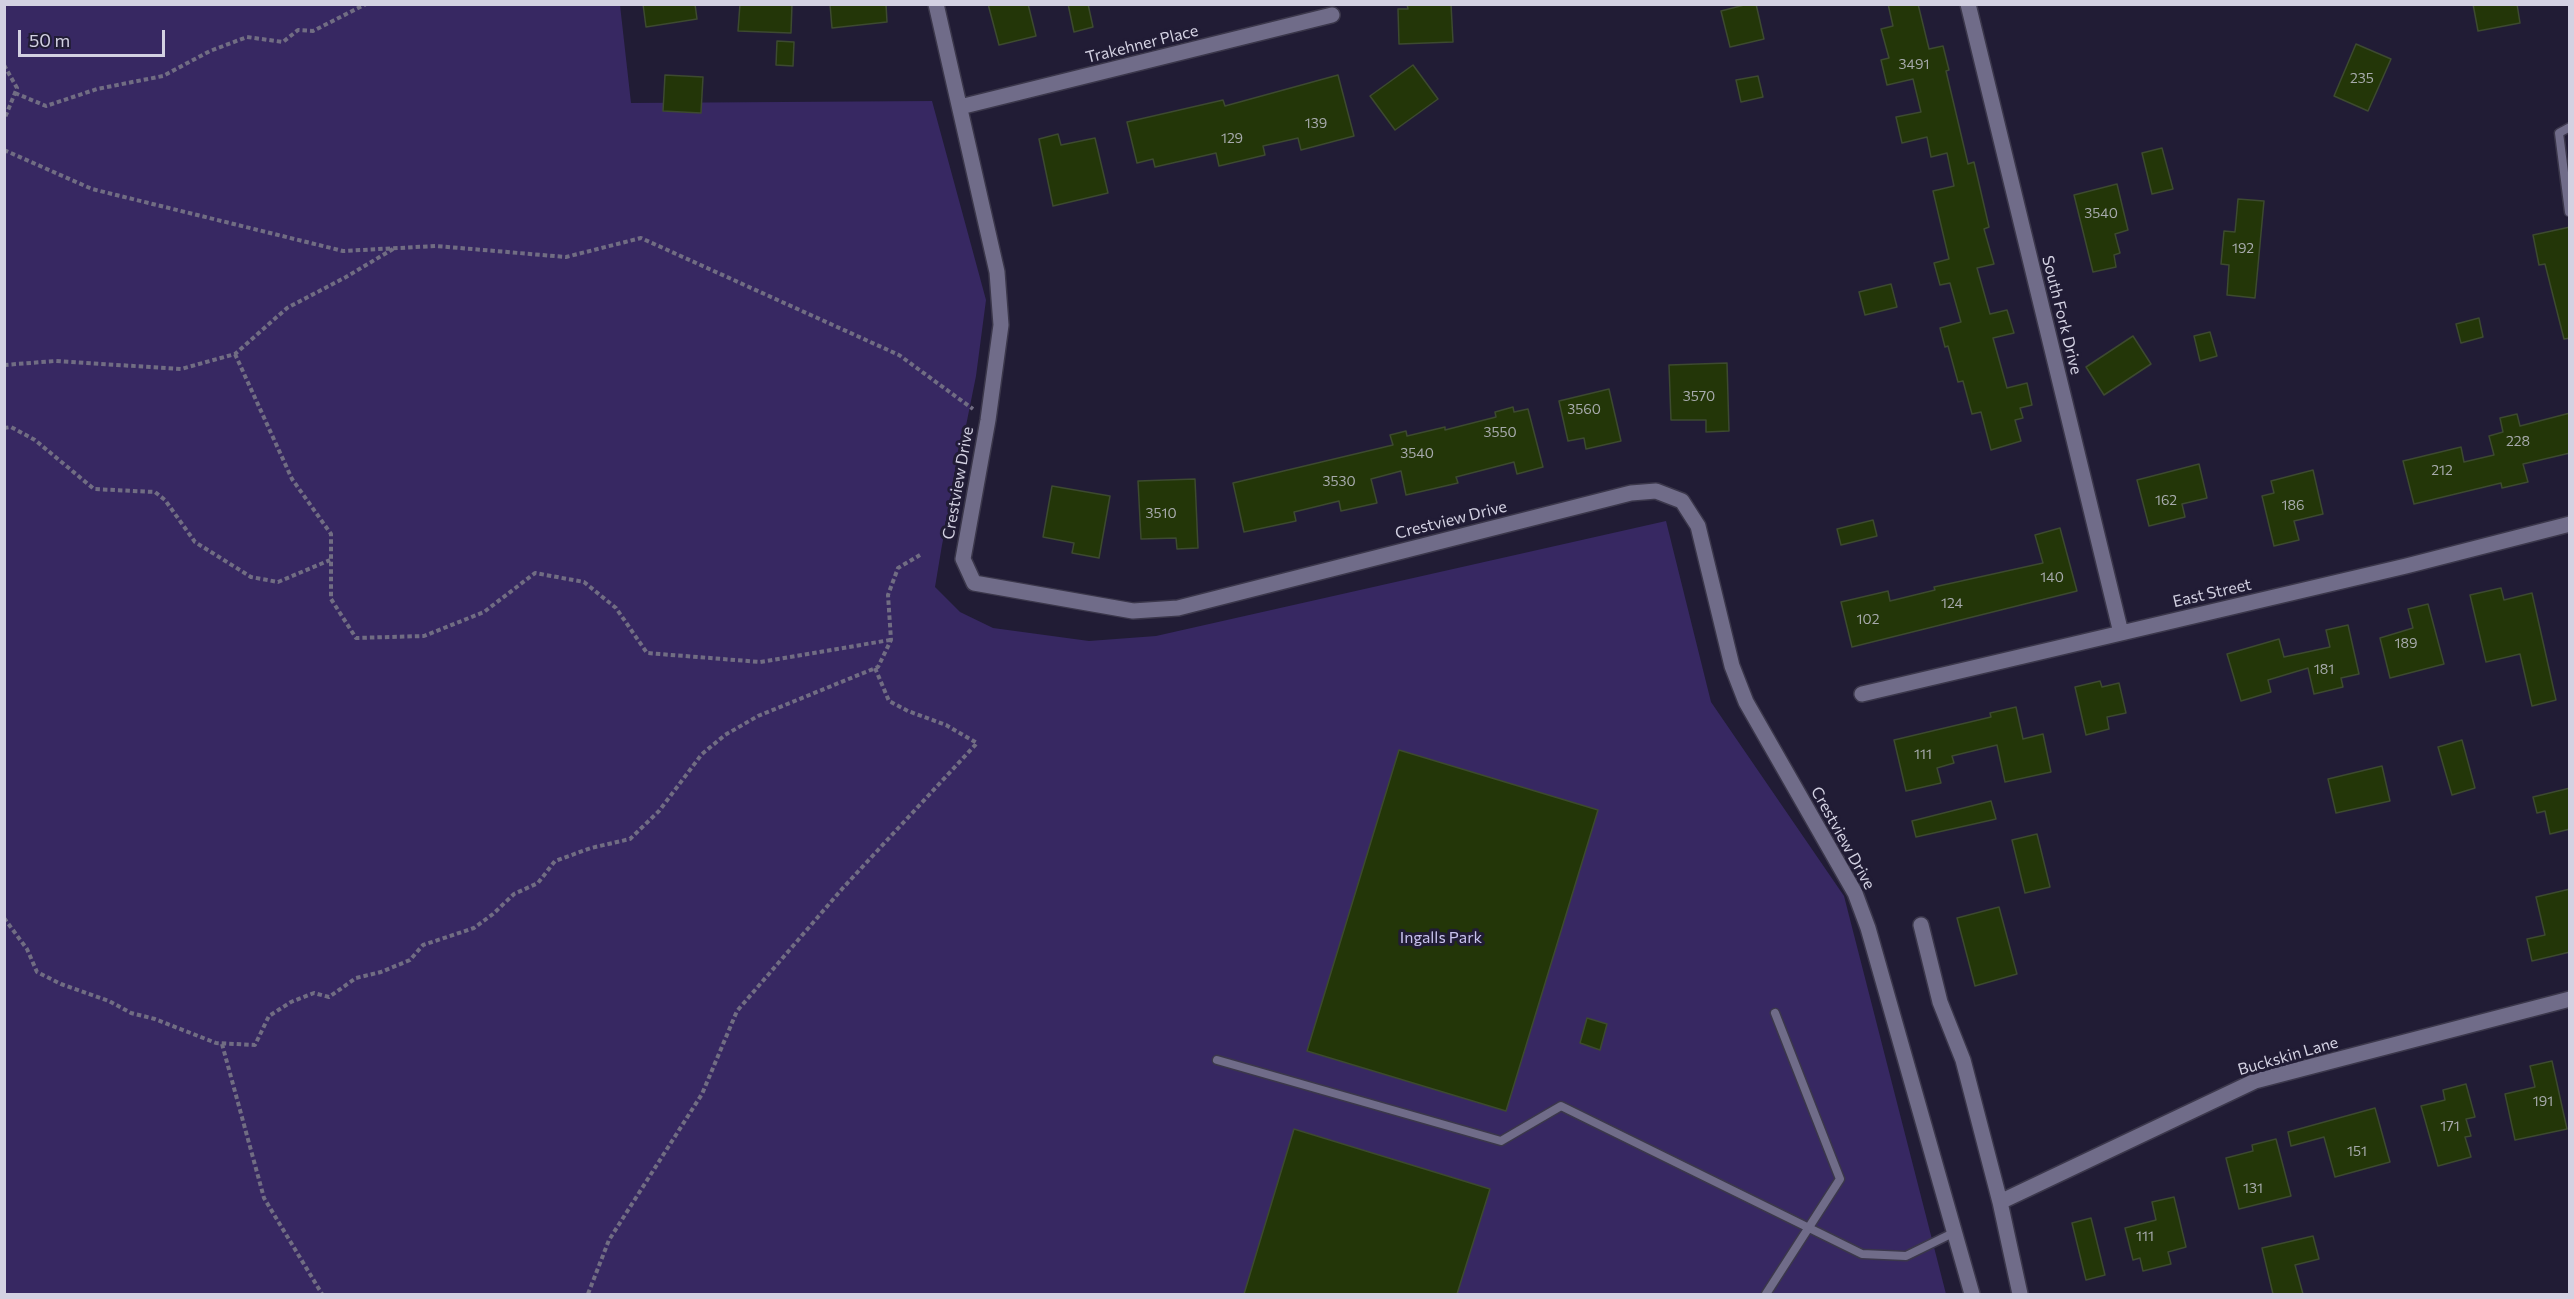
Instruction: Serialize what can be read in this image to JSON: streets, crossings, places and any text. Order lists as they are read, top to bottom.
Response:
{
  "streets": {
    "street": [
      "Trakehner Place",
      "South Fork Drive",
      "Crestview Drive",
      "East Street",
      "Buckskin Lane"
    ]
  },
  "crossings": [
    ["Trakehner Place", "Crestview Drive"],
    ["South Fork Drive", "East Street"]
  ],
  "parks": ["Ingalls Park"],
  "house_numbers": [
    "3491",
    "235",
    "139",
    "129",
    "3540",
    "192",
    "3570",
    "3560",
    "3550",
    "228",
    "3540",
    "212",
    "3530",
    "162",
    "186",
    "3510",
    "140",
    "124",
    "102",
    "189",
    "181",
    "111",
    "191",
    "171",
    "151",
    "131",
    "111"
  ],
  "scale_bar": "50 m"
}
